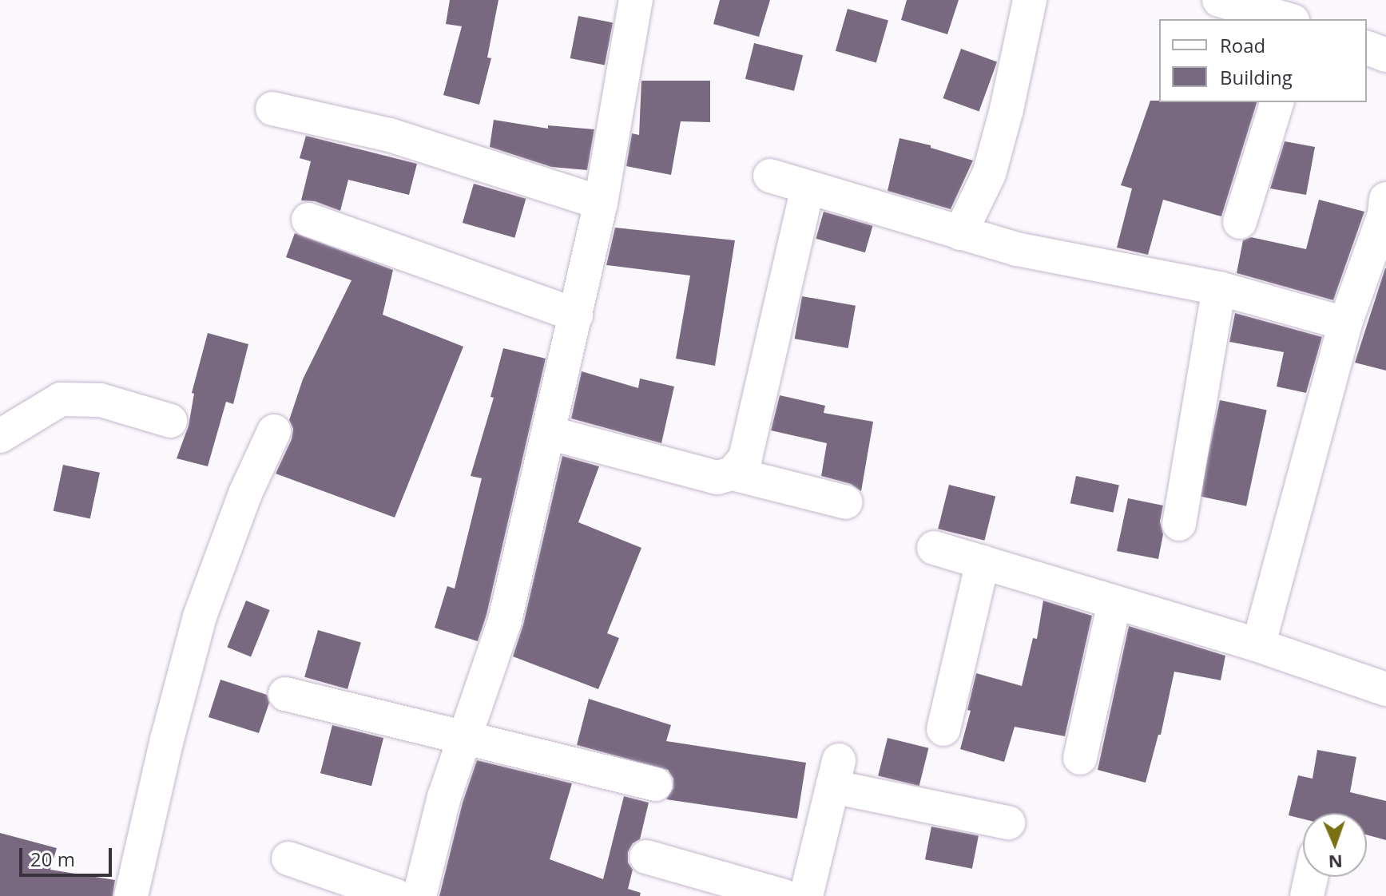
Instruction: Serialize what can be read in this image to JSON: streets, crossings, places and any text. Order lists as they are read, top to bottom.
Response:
{
  "legend": ["Road", "Building"],
  "scale_bar": "20 m",
  "north": "bottom"
}
